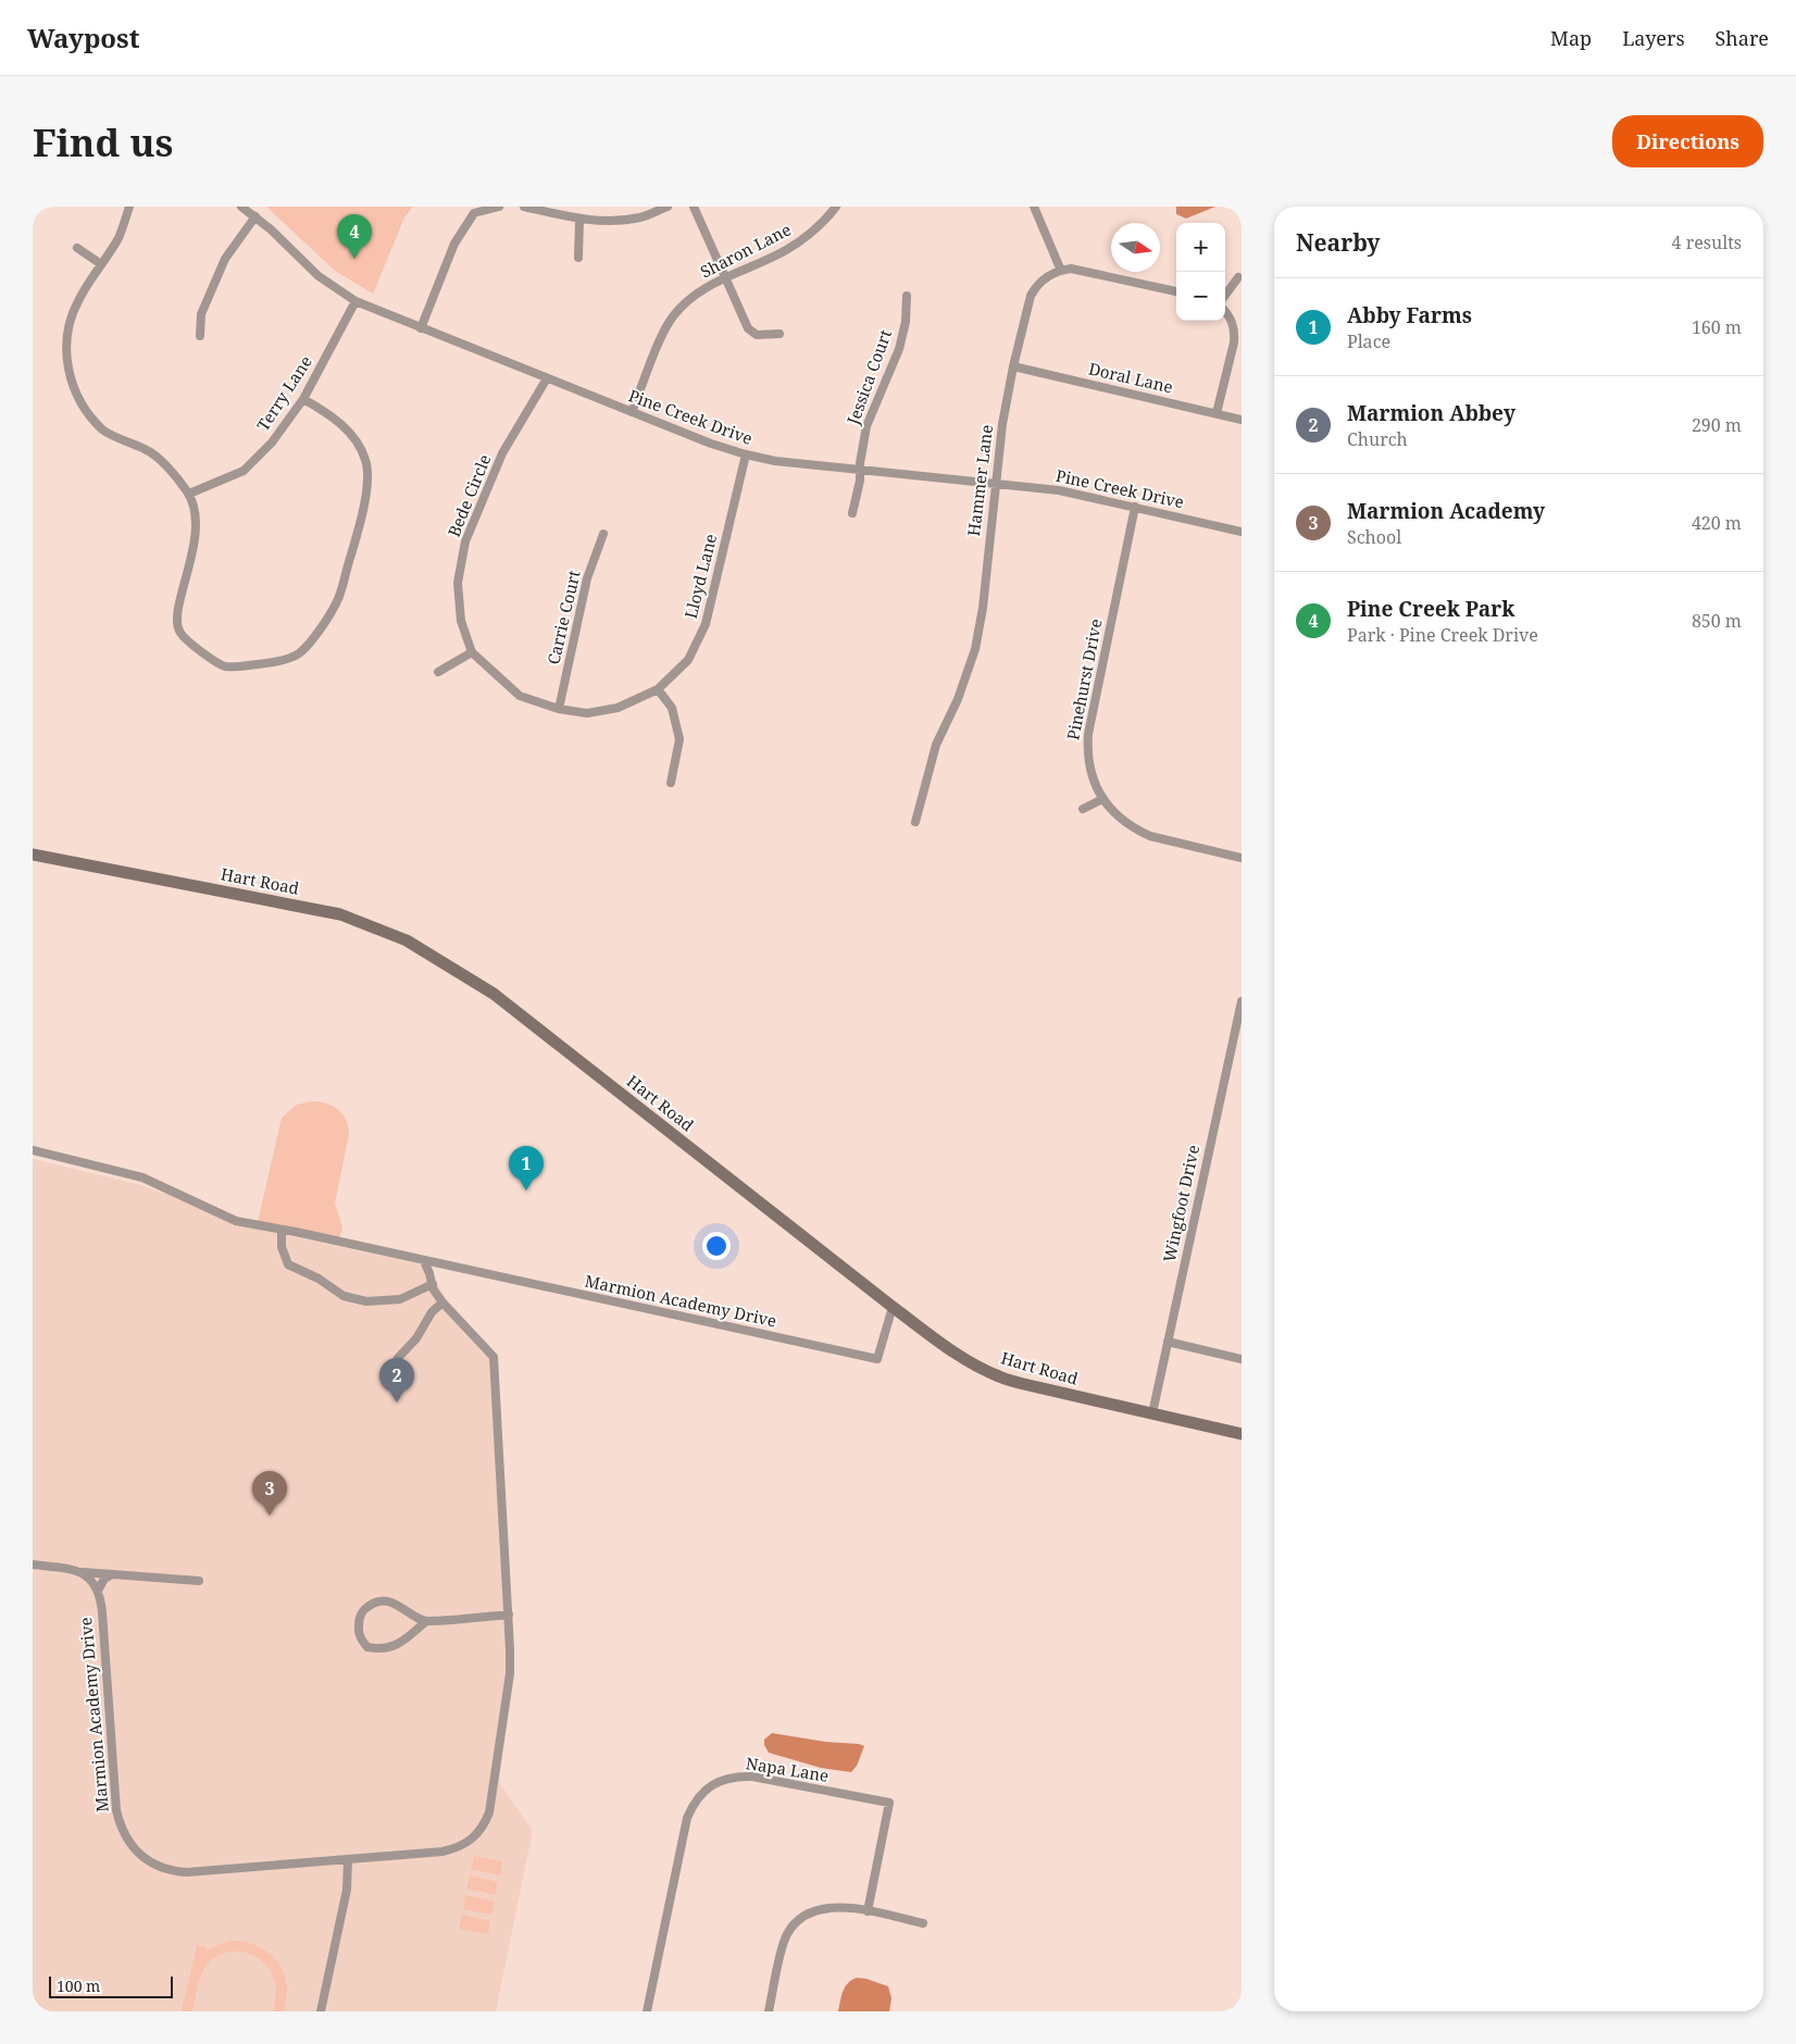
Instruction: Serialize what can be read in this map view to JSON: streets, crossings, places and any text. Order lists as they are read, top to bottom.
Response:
{
  "streets": {
    "street": [
      "Sharon Lane",
      "Jessica Court",
      "Doral Lane",
      "Terry Lane",
      "Pine Creek Drive",
      "Hammer Lane",
      "Bede Circle",
      "Lloyd Lane",
      "Carrie Court",
      "Pinehurst Drive",
      "Hart Road",
      "Wingfoot Drive",
      "Marmion Academy Drive",
      "Napa Lane"
    ]
  },
  "crossings": [
    ["Sharon Lane", "Pine Creek Drive"],
    ["Jessica Court", "Pine Creek Drive"],
    ["Doral Lane", "Hammer Lane"],
    ["Terry Lane", "Pine Creek Drive"],
    ["Pine Creek Drive", "Hammer Lane"],
    ["Pine Creek Drive", "Bede Circle"],
    ["Pine Creek Drive", "Lloyd Lane"],
    ["Pine Creek Drive", "Pinehurst Drive"],
    ["Bede Circle", "Lloyd Lane"],
    ["Bede Circle", "Carrie Court"],
    ["Hart Road", "Wingfoot Drive"],
    ["Hart Road", "Marmion Academy Drive"]
  ],
  "scale_bar": "100 m",
  "north": "right",
  "page": {
    "header": "Waypost",
    "nav": ["Map", "Layers", "Share"],
    "buttons": "Directions",
    "title": "Find us",
    "heading": ["Nearby", "4 results"],
    "pins": [
      "4",
      "1",
      "2",
      "3"
    ],
    "map_buttons": ["+", "−"],
    "list": [
      {
        "mark": "1",
        "name": "Abby Farms",
        "note": "Place",
        "value": "160 m"
      },
      {
        "mark": "2",
        "name": "Marmion Abbey",
        "note": "Church",
        "value": "290 m"
      },
      {
        "mark": "3",
        "name": "Marmion Academy",
        "note": "School",
        "value": "420 m"
      },
      {
        "mark": "4",
        "name": "Pine Creek Park",
        "note": "Park · Pine Creek Drive",
        "value": "850 m"
      }
    ],
    "scale": "100 m"
  }
}
